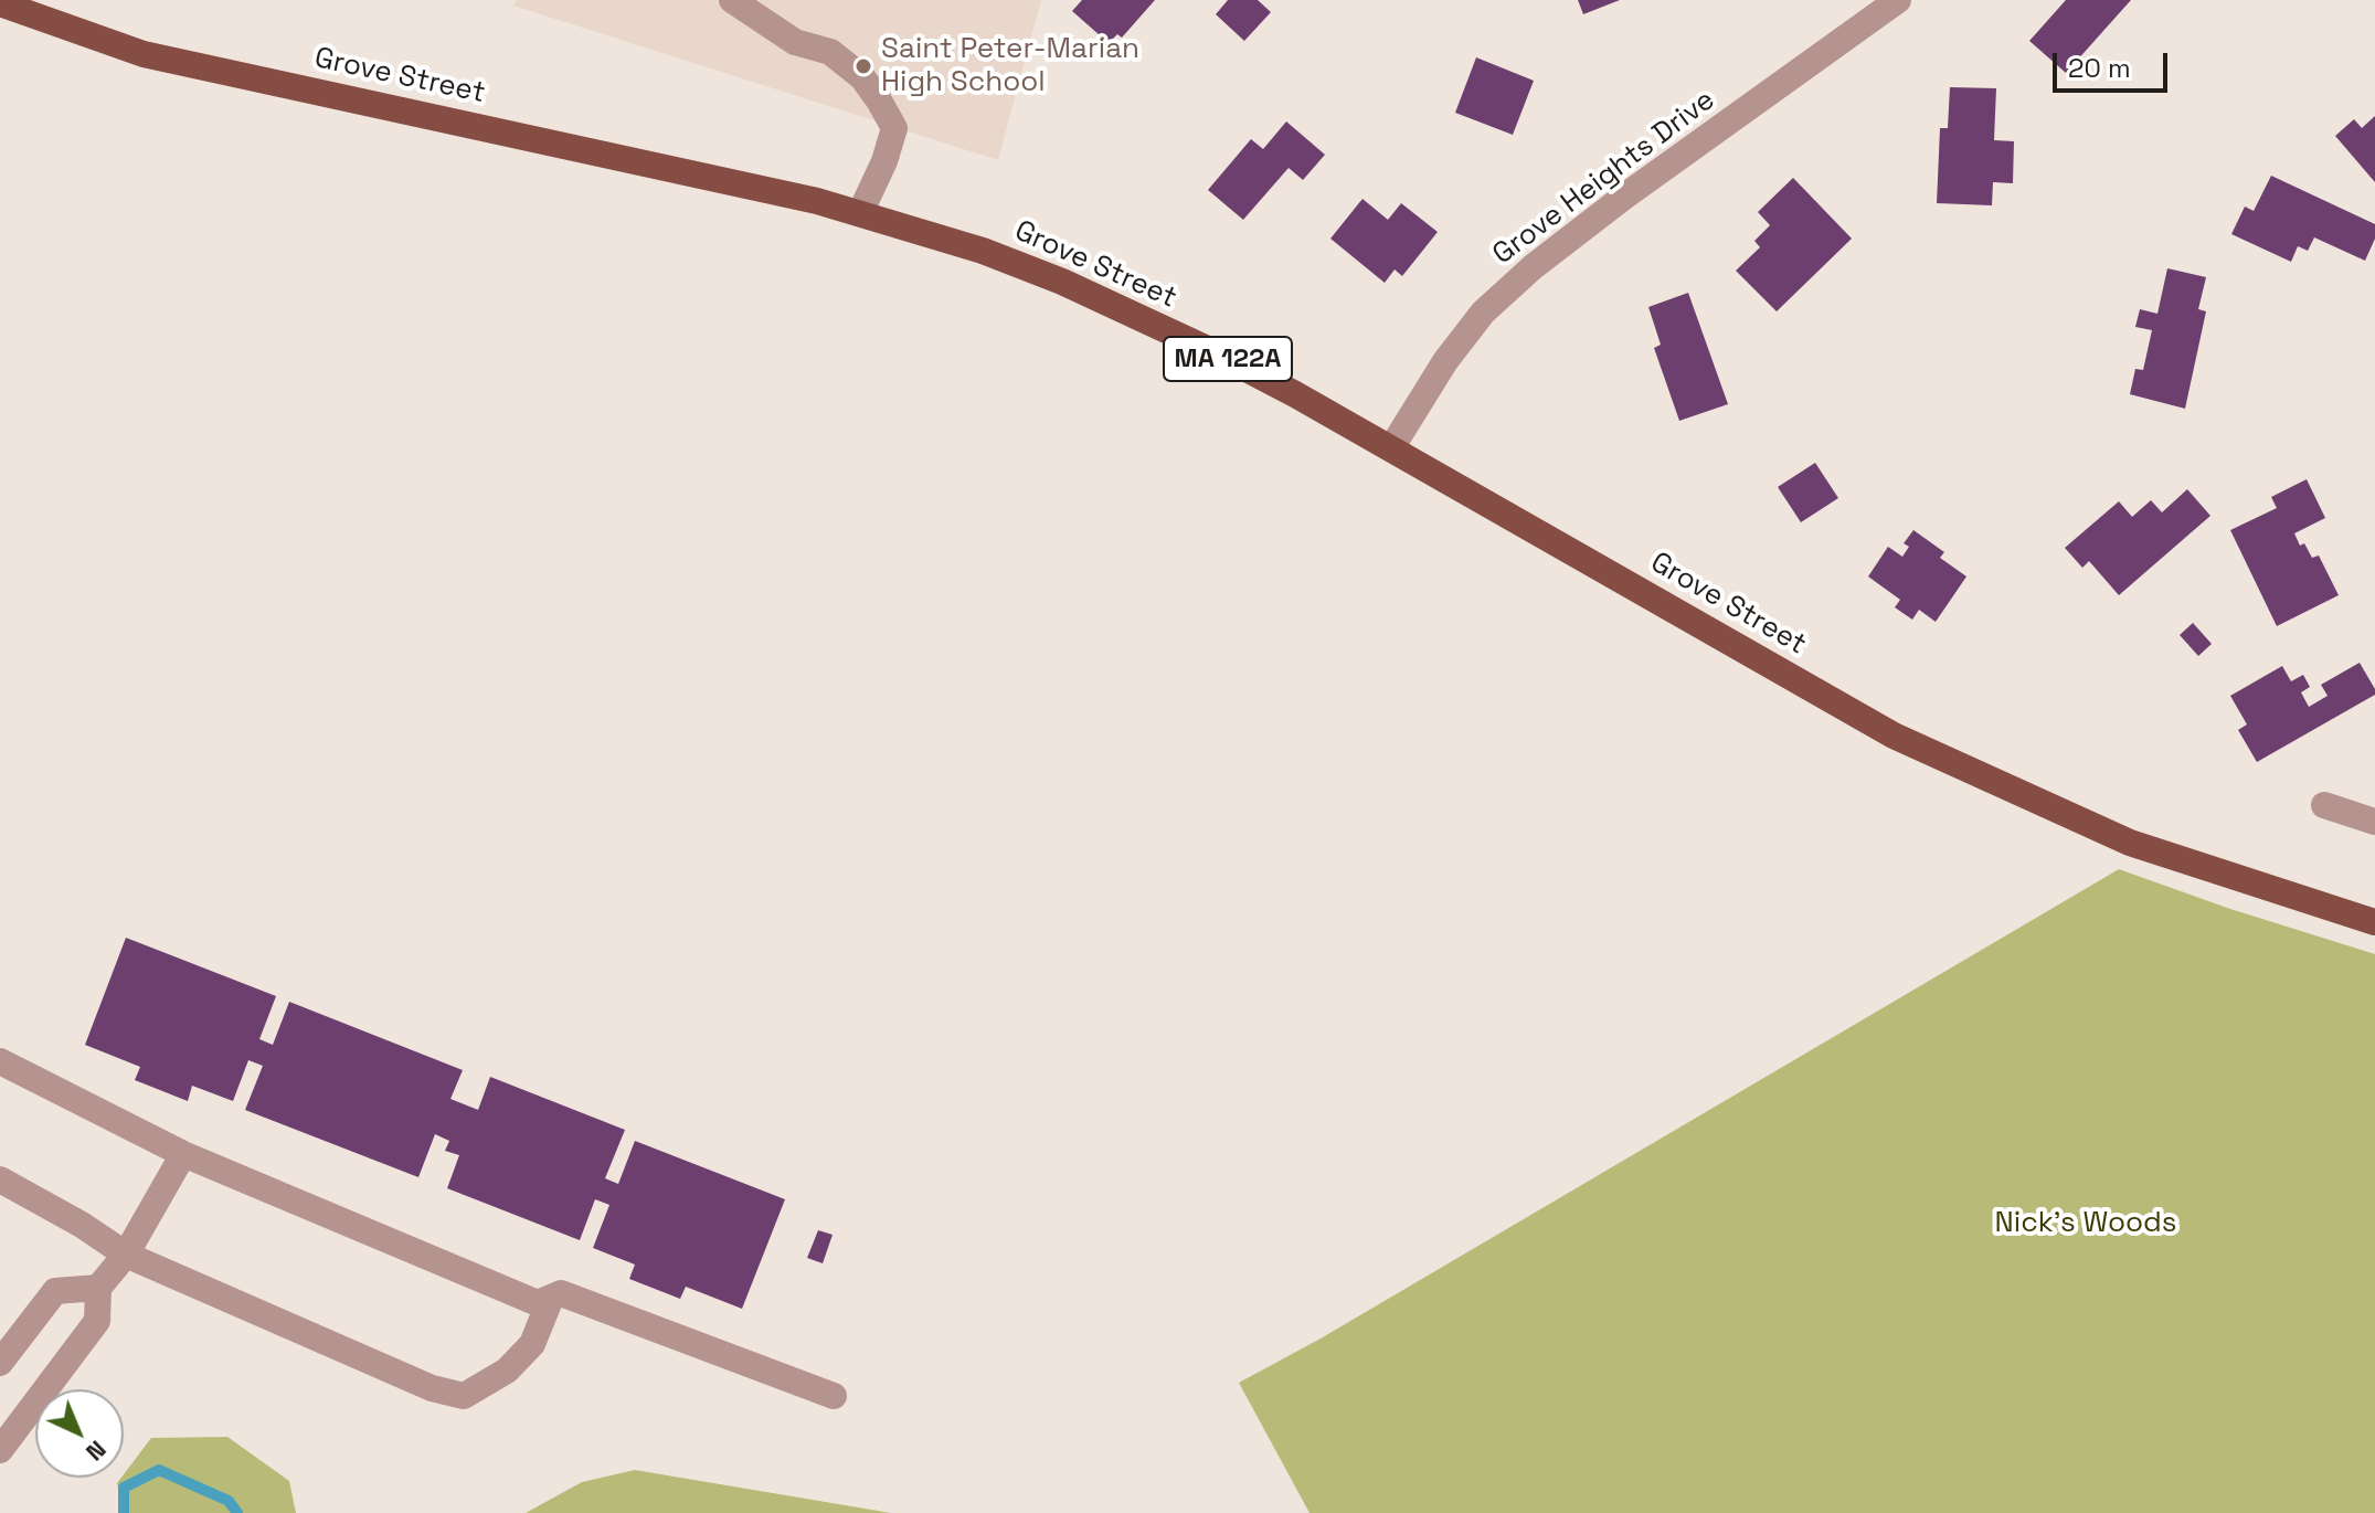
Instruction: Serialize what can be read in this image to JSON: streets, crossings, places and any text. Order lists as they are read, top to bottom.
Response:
{
  "streets": {
    "main road": ["Grove Street", "MA 122A"],
    "street": ["Grove Heights Drive"]
  },
  "crossings": [
    ["Grove Street", "Grove Heights Drive"]
  ],
  "parks": ["Nick's Woods"],
  "places": ["Saint Peter-Marian High School"],
  "scale_bar": "20 m",
  "north": "bottom right"
}
